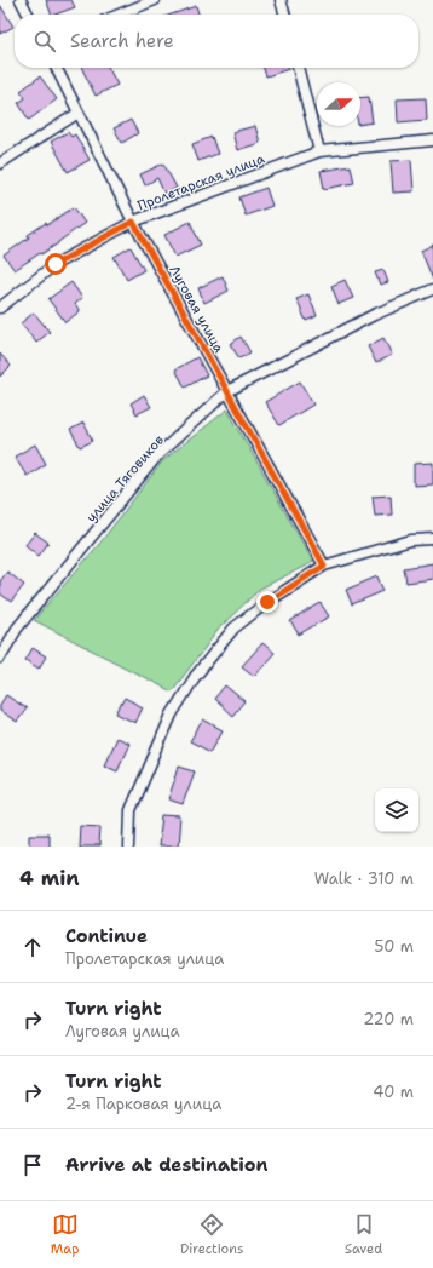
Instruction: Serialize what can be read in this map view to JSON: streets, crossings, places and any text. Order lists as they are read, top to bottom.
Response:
{
  "streets": {
    "street": ["Пролетарская улица", "Луговая улица", "улица Тяговиков"]
  },
  "crossings": [
    ["Пролетарская улица", "Луговая улица"],
    ["Луговая улица", "улица Тяговиков"]
  ],
  "north": "right",
  "page": {
    "search": "Search here",
    "heading": ["4 min", "Walk · 310 m"],
    "list": [
      ["Continue", "Пролетарская улица", "50 m"],
      ["Turn right", "Луговая улица", "220 m"],
      ["Turn right", "2-я Парковая улица", "40 m"],
      "Arrive at destination"
    ],
    "nav": ["Map", "Directions", "Saved"]
  }
}
